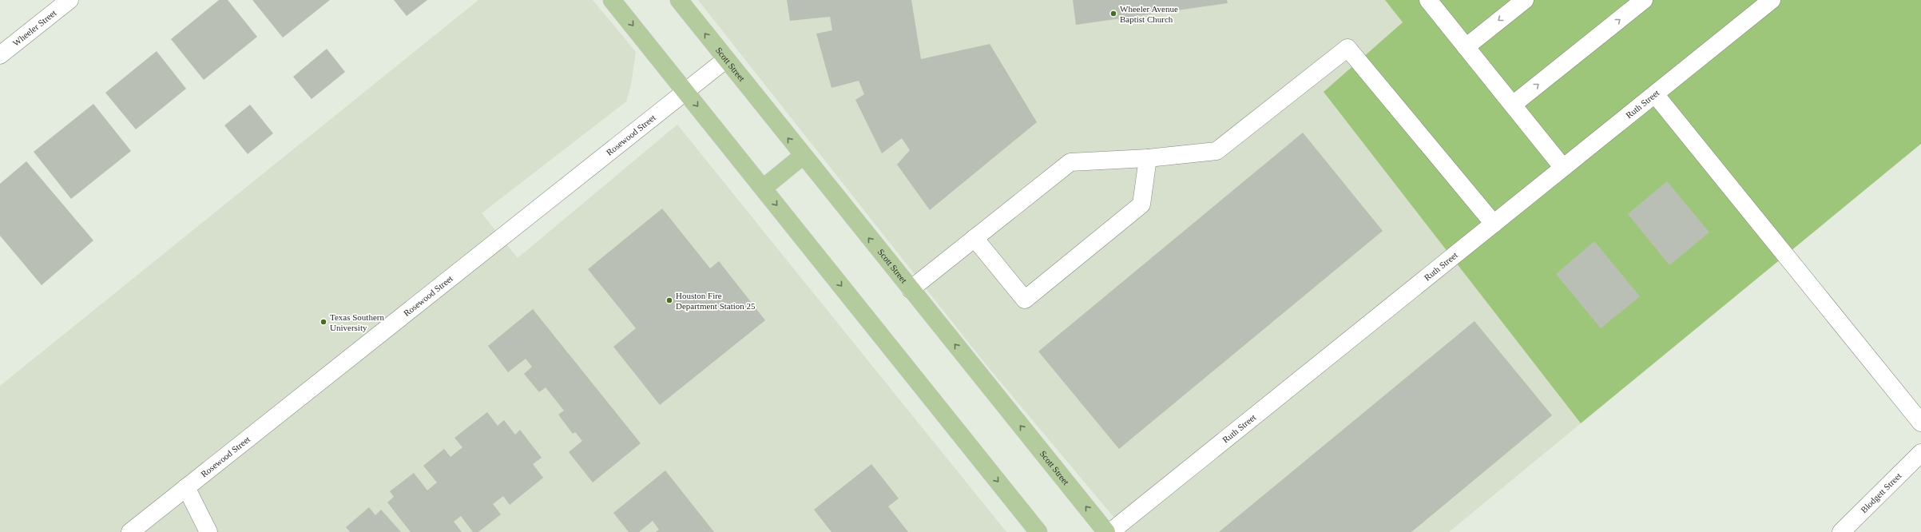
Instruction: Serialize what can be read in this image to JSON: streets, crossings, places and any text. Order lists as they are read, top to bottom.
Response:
{
  "streets": {
    "main road": ["Scott Street"],
    "street": [
      "Wheeler Street",
      "Ruth Street",
      "Rosewood Street",
      "Blodgett Street"
    ]
  },
  "crossings": [
    ["Scott Street", "Rosewood Street"]
  ],
  "places": ["Wheeler Avenue Baptist Church", "Houston Fire Department Station 25", "Texas Southern University"]
}
